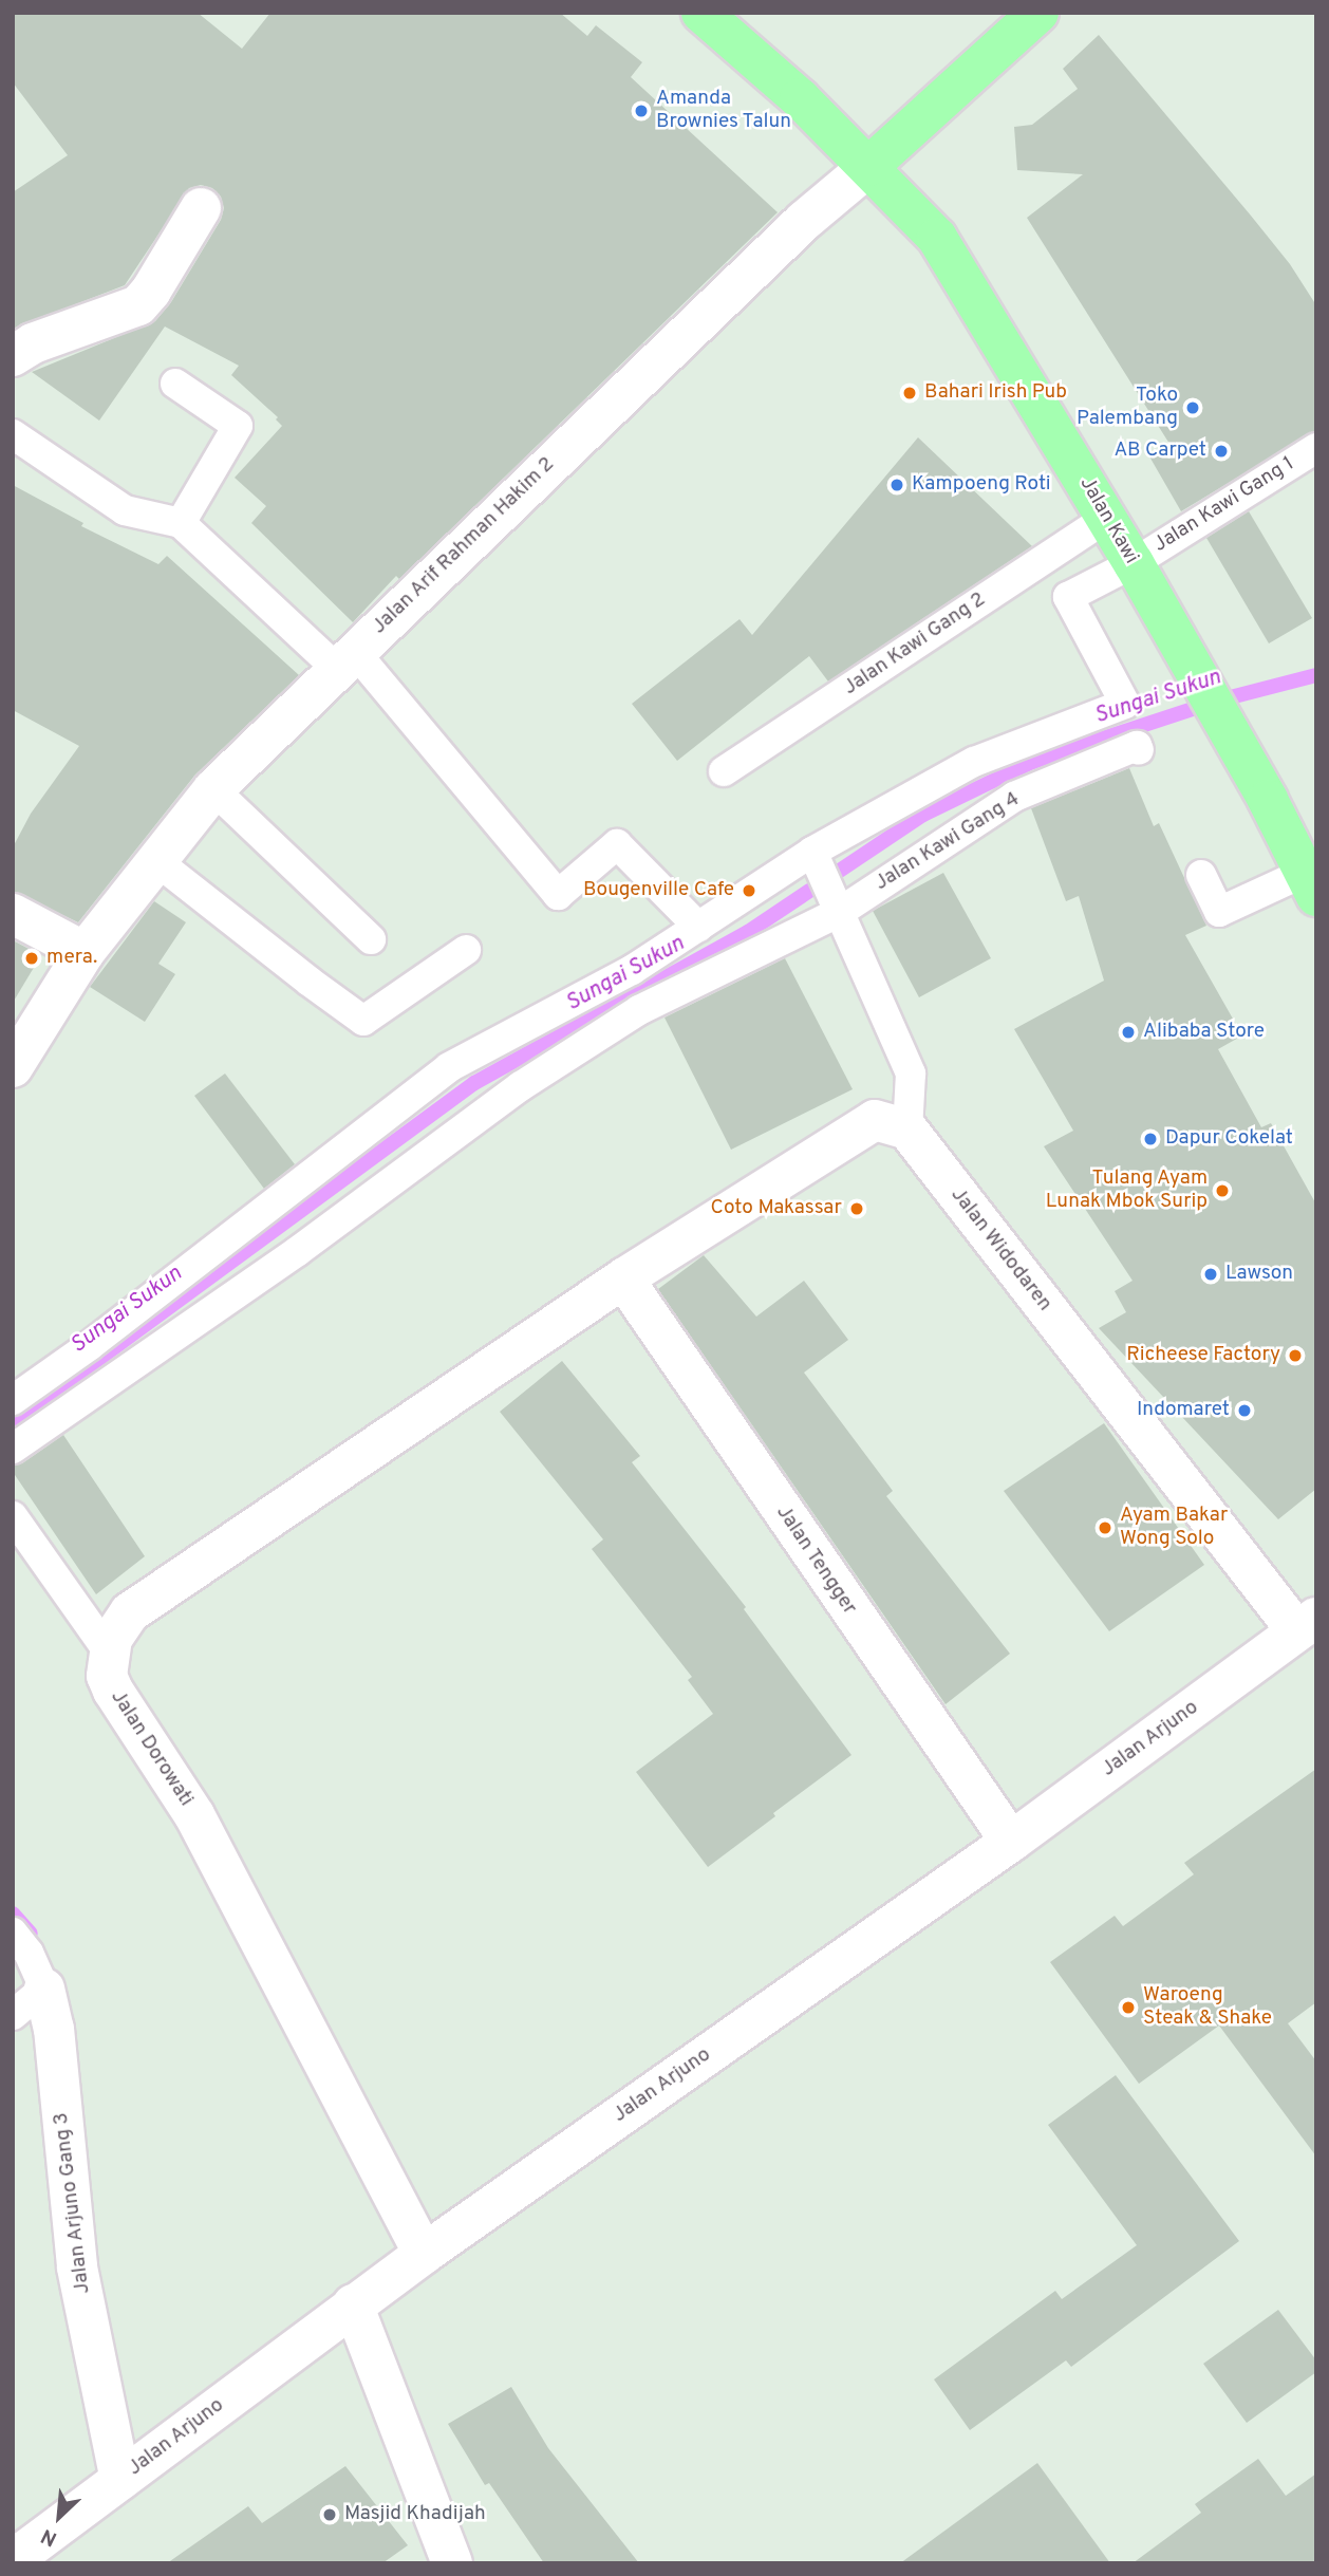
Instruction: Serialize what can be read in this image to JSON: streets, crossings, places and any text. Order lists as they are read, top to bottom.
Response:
{
  "streets": {
    "main road": ["Jalan Kawi"],
    "street": [
      "Jalan Arif Rahman Hakim 2",
      "Jalan Widodaren",
      "Jalan Tengger",
      "Jalan Arjuno",
      "Jalan Dorowati",
      "Jalan Arjuno Gang 3"
    ],
    "lane": ["Jalan Kawi Gang 1", "Jalan Kawi Gang 2", "Jalan Kawi Gang 4"]
  },
  "crossings": [
    ["Jalan Kawi Gang 1", "Jalan Kawi"],
    ["Jalan Kawi", "Jalan Arif Rahman Hakim 2"],
    ["Jalan Kawi", "Jalan Kawi Gang 2"],
    ["Jalan Widodaren", "Jalan Arjuno"],
    ["Jalan Tengger", "Jalan Arjuno"],
    ["Jalan Arjuno", "Jalan Dorowati"],
    ["Jalan Arjuno", "Jalan Arjuno Gang 3"]
  ],
  "water": ["Sungai Sukun"],
  "places": [
    "Amanda Brownies Talun",
    "Bahari Irish Pub",
    "Toko Palembang",
    "AB Carpet",
    "Kampoeng Roti",
    "Bougenville Cafe",
    "mera.",
    "Alibaba Store",
    "Dapur Cokelat",
    "Tulang Ayam Lunak Mbok Surip",
    "Coto Makassar",
    "Lawson",
    "Richeese Factory",
    "Indomaret",
    "Ayam Bakar Wong Solo",
    "Waroeng Steak & Shake",
    "Masjid Khadijah"
  ],
  "north": "bottom left"
}
